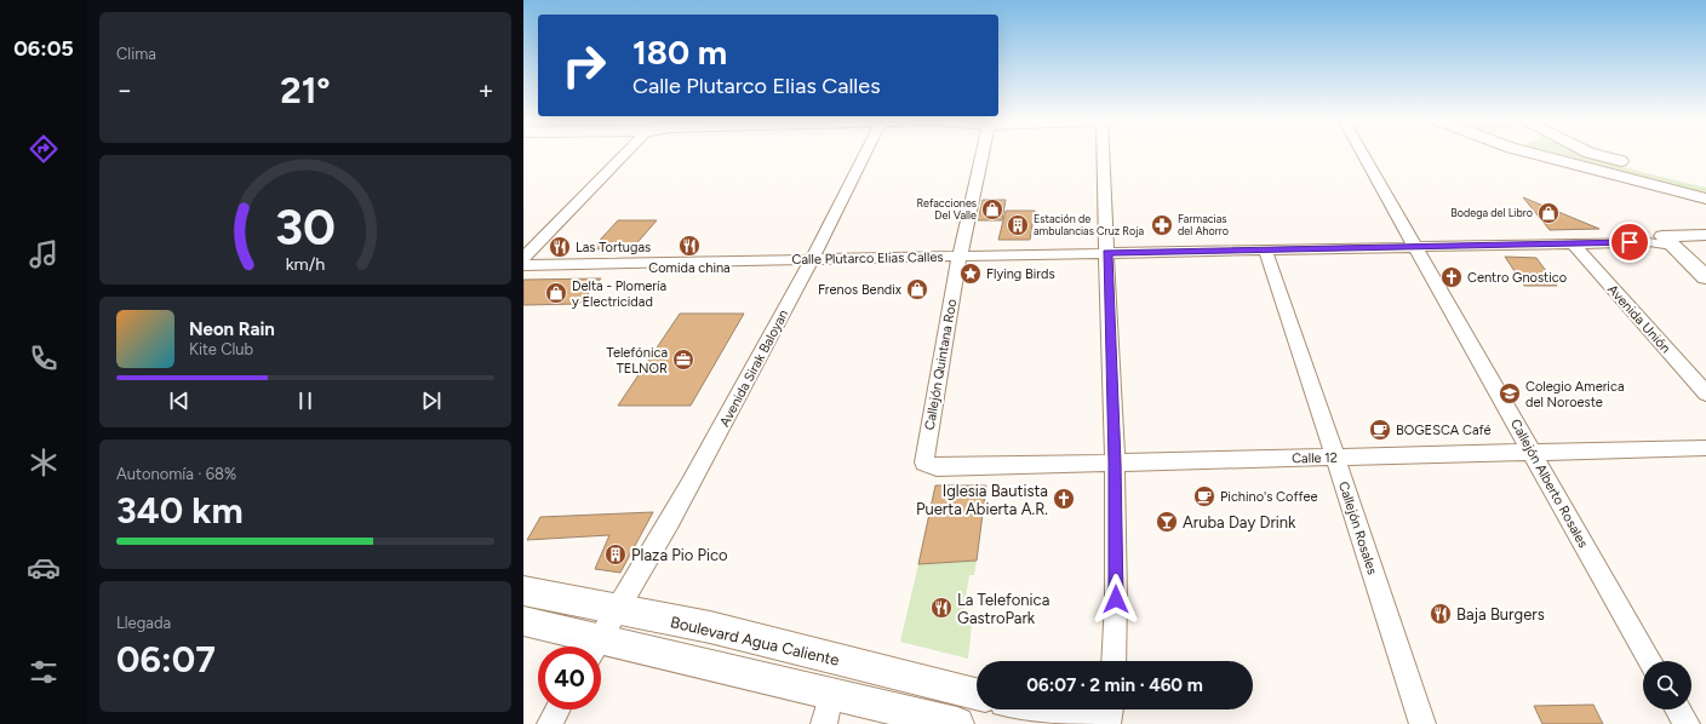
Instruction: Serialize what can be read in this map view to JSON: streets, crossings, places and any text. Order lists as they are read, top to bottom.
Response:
{
  "streets": {
    "main road": ["Calle Plutarco Elias Calles", "Boulevard Agua Caliente"],
    "street": [
      "Avenida Unión",
      "Callejón Quintana Roo",
      "Avenida Sirak Baloyan",
      "Calle 12",
      "Callejón Alberto Rosales",
      "Callejón Rosales"
    ]
  },
  "crossings": [
    ["Calle Plutarco Elias Calles", "Avenida Unión"],
    ["Calle Plutarco Elias Calles", "Callejón Quintana Roo"],
    ["Calle Plutarco Elias Calles", "Avenida Sirak Baloyan"],
    ["Calle Plutarco Elias Calles", "Callejón Alberto Rosales"],
    ["Calle Plutarco Elias Calles", "Callejón Rosales"],
    ["Callejón Quintana Roo", "Calle 12"],
    ["Avenida Sirak Baloyan", "Boulevard Agua Caliente"],
    ["Calle 12", "Callejón Alberto Rosales"],
    ["Calle 12", "Callejón Rosales"]
  ],
  "places": {
    "shop": [
      "Refacciones Del Valle",
      "Bodega del Libro",
      "Frenos Bendix",
      "Delta - Plomería y Electricidad"
    ],
    "building": ["Estación de ambulancias Cruz Roja", "Plaza Pio Pico"],
    "pharmacy": ["Farmacias del Ahorro"],
    "restaurant": [
      "Comida china",
      "Las Tortugas",
      "La Telefonica GastroPark",
      "Baja Burgers"
    ],
    "place": ["Flying Birds"],
    "church": ["Centro Gnostico", "Iglesia Bautista Puerta Abierta A.R."],
    "office": ["Telefónica TELNOR"],
    "school or university": ["Colegio America del Noroeste"],
    "cafe": ["BOGESCA Café", "Pichino's Coffee"],
    "bar": ["Aruba Day Drink"]
  },
  "page": {
    "tabs": "06:05",
    "tile": [
      "Clima",
      ["Autonomía · 68%", "340 km"],
      ["Llegada", "06:07"]
    ],
    "turn": ["180 m", "Calle Plutarco Elias Calles"],
    "heat": ["−", "21°", "+"],
    "song": ["Neon Rain", "Kite Club"],
    "limit": "40",
    "trip": "06:07 · 2 min · 460 m",
    "gauge": ["30", "km/h"]
  }
}
